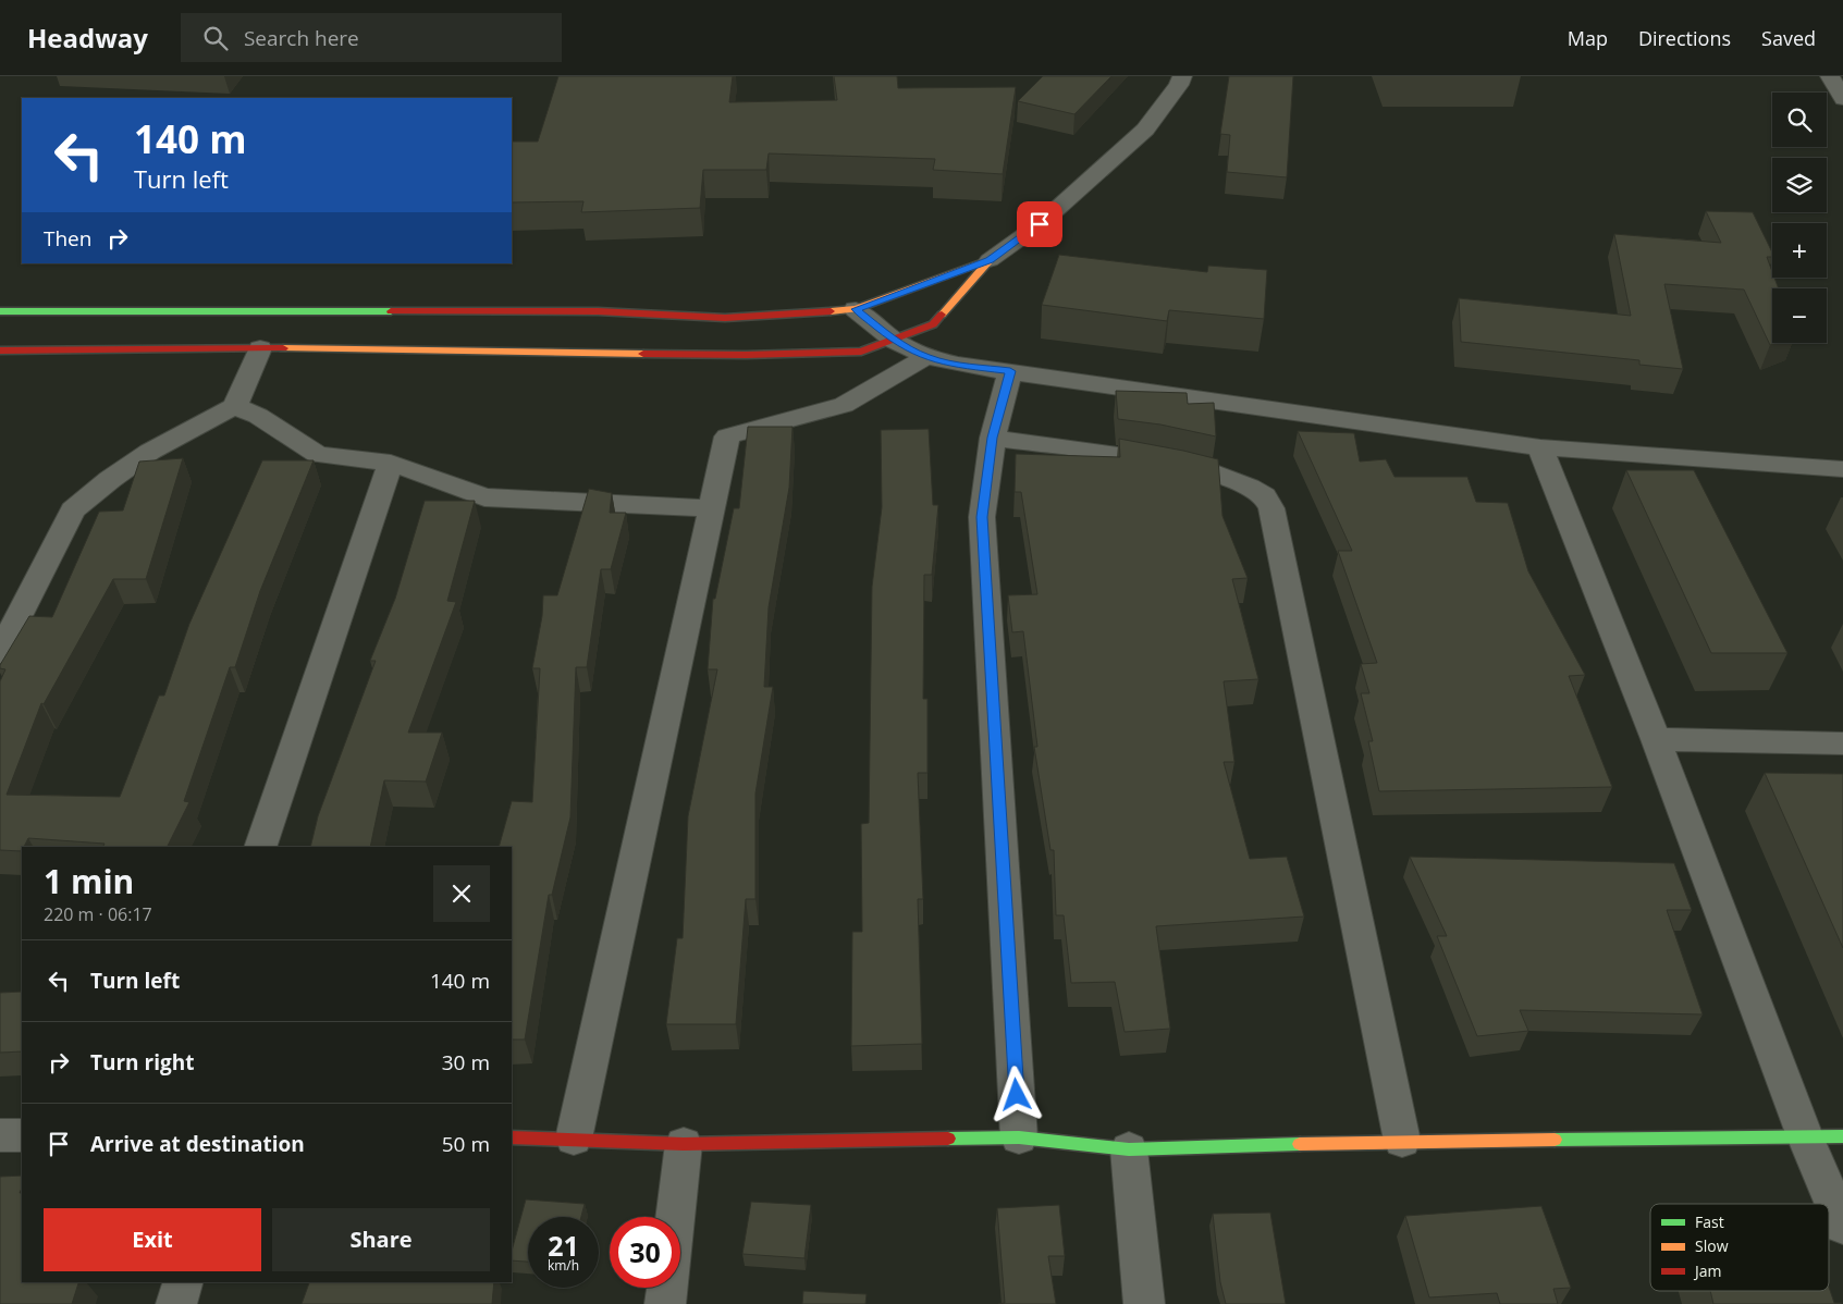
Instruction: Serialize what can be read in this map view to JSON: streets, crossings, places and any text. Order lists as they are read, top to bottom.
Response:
{
  "legend": ["Fast", "Slow", "Jam"],
  "page": {
    "header": "Headway",
    "search": "Search here",
    "nav": ["Map", "Directions", "Saved"],
    "map_buttons": ["+", "−"],
    "turn": ["140 m", "Turn left"],
    "then": "Then",
    "heading": ["1 min", "220 m · 06:17"],
    "list": [
      {
        "name": "Turn left",
        "value": "140 m"
      },
      {
        "name": "Turn right",
        "value": "30 m"
      },
      {
        "name": "Arrive at destination",
        "value": "50 m"
      }
    ],
    "buttons": ["Exit", "Share"],
    "speed": "21 km/h",
    "limit": "30"
  }
}
